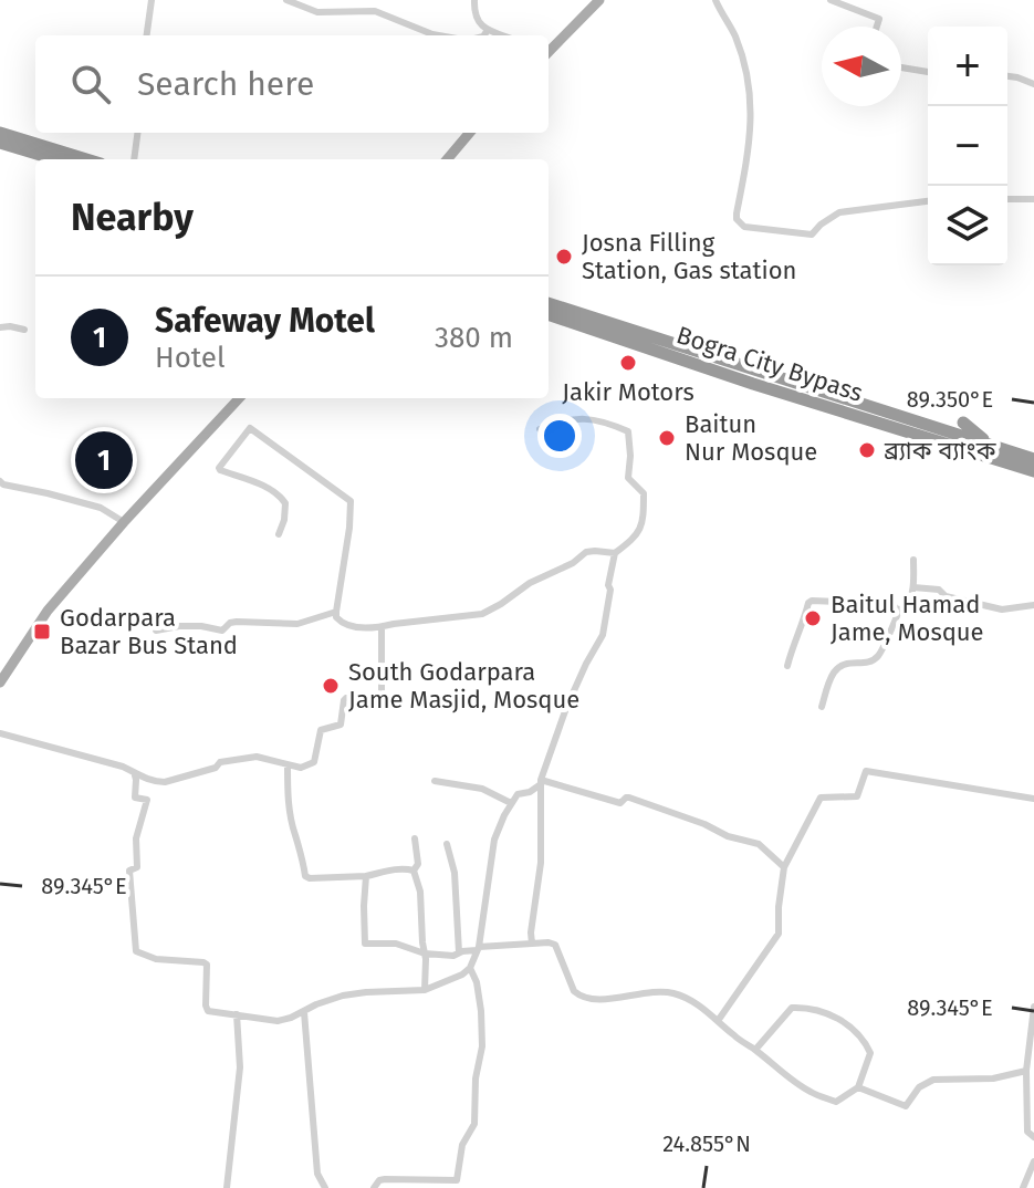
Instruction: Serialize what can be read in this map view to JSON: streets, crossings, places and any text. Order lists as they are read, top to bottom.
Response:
{
  "streets": {
    "highway": ["Bogra City Bypass"]
  },
  "places": {
    "other": [
      "Josna Filling Station, Gas station",
      "Jakir Motors",
      "Baitun Nur Mosque",
      "ব্র্যাক ব্যাংক",
      "Baitul Hamad Jame, Mosque",
      "South Godarpara Jame Masjid, Mosque"
    ],
    "transit": ["Godarpara Bazar Bus Stand"]
  },
  "north": "left",
  "page": {
    "map_buttons": ["+", "−"],
    "search": "Search here",
    "heading": "Nearby",
    "list": [
      {
        "mark": "1",
        "name": "Safeway Motel",
        "note": "Hotel",
        "value": "380 m"
      }
    ],
    "pins": "1"
  },
  "coordinates": ["89.350°E", "89.345°E", "24.855°N"]
}
